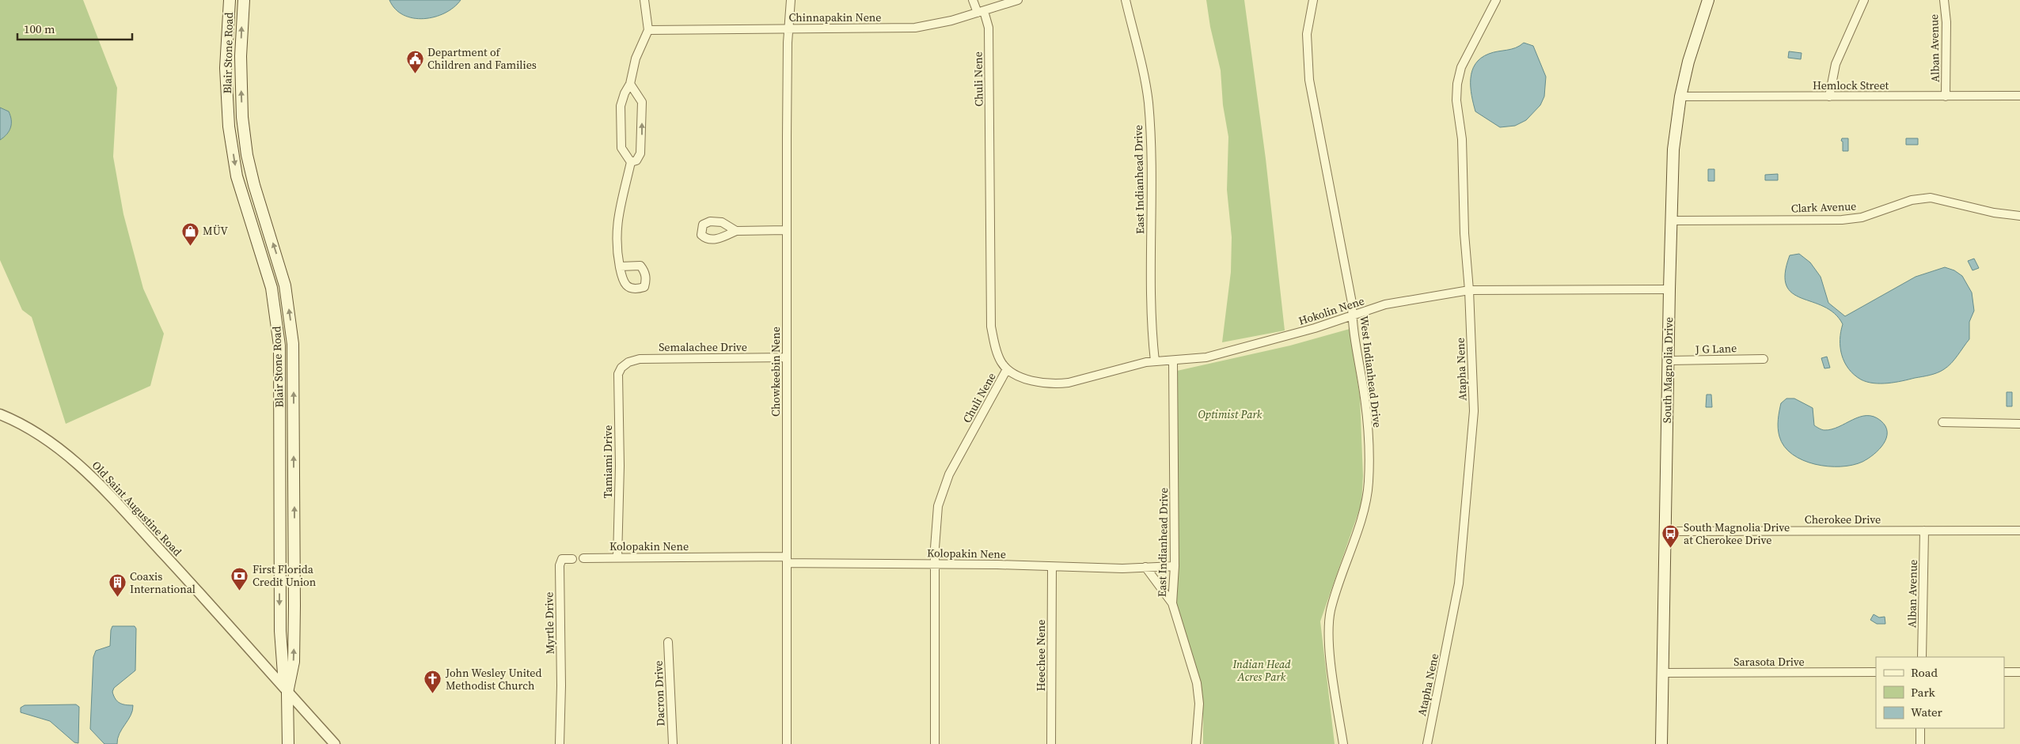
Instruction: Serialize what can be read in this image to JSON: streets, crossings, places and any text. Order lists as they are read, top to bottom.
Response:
{
  "streets": {
    "main road": ["Blair Stone Road", "South Magnolia Drive"],
    "street": [
      "Chinnapakin Nene",
      "Alban Avenue",
      "Chuli Nene",
      "Hemlock Street",
      "East Indianhead Drive",
      "Clark Avenue",
      "Hokolin Nene",
      "Semalachee Drive",
      "J G Lane",
      "Atapha Nene",
      "Chowkeebin Nene",
      "West Indianhead Drive",
      "Tamiami Drive",
      "Old Saint Augustine Road",
      "Cherokee Drive",
      "Kolopakin Nene",
      "Myrtle Drive",
      "Heechee Nene",
      "Sarasota Drive",
      "Dacron Drive"
    ]
  },
  "crossings": [
    ["Chinnapakin Nene", "Chuli Nene"],
    ["Chinnapakin Nene", "Chowkeebin Nene"],
    ["Alban Avenue", "Hemlock Street"],
    ["Alban Avenue", "Cherokee Drive"],
    ["Blair Stone Road", "Old Saint Augustine Road"],
    ["Chuli Nene", "Hokolin Nene"],
    ["Chuli Nene", "Kolopakin Nene"],
    ["Hemlock Street", "South Magnolia Drive"],
    ["East Indianhead Drive", "Hokolin Nene"],
    ["East Indianhead Drive", "Kolopakin Nene"],
    ["Clark Avenue", "South Magnolia Drive"],
    ["Hokolin Nene", "Atapha Nene"],
    ["Hokolin Nene", "South Magnolia Drive"],
    ["Hokolin Nene", "West Indianhead Drive"],
    ["Semalachee Drive", "Chowkeebin Nene"],
    ["Semalachee Drive", "Tamiami Drive"],
    ["J G Lane", "South Magnolia Drive"],
    ["South Magnolia Drive", "Cherokee Drive"],
    ["South Magnolia Drive", "Sarasota Drive"],
    ["Chowkeebin Nene", "Kolopakin Nene"],
    ["Tamiami Drive", "Kolopakin Nene"],
    ["Kolopakin Nene", "Heechee Nene"]
  ],
  "parks": ["Optimist Park", "Indian Head Acres Park"],
  "places": {
    "public building": ["Department of Children and Families"],
    "shop": ["MÜV"],
    "bus stop": ["South Magnolia Drive at Cherokee Drive"],
    "bank": ["First Florida Credit Union"],
    "building": ["Coaxis International"],
    "church": ["John Wesley United Methodist Church"]
  },
  "legend": ["Road", "Park", "Water"],
  "scale_bar": "100 m"
}
